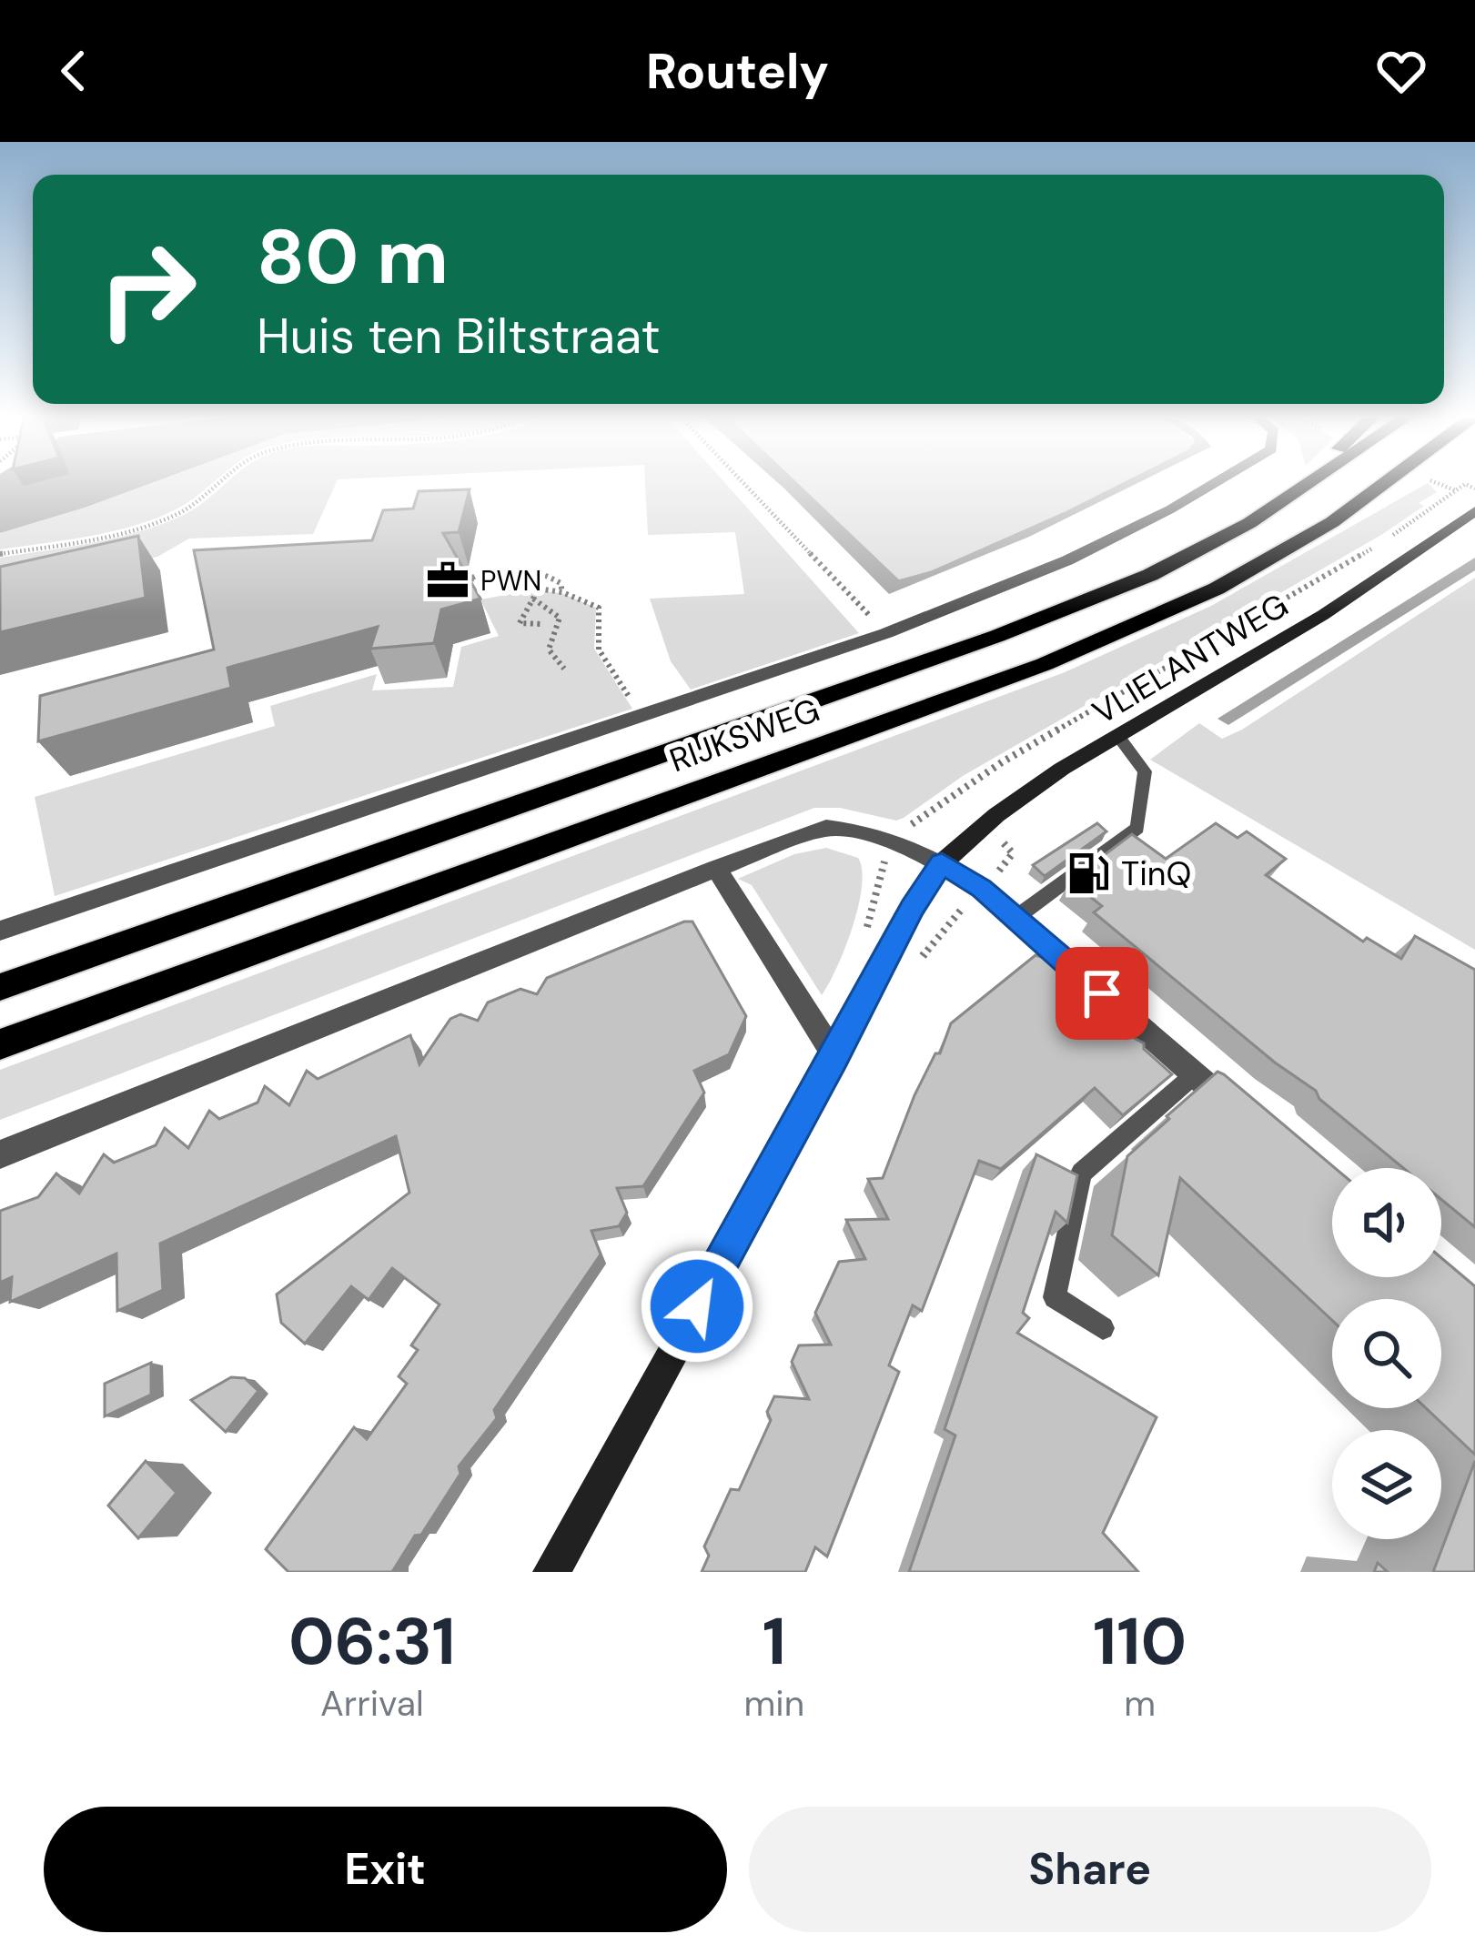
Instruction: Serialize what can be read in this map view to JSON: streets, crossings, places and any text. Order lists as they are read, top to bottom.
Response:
{
  "streets": {
    "main road": ["VLIELANTWEG", "RIJKSWEG"]
  },
  "places": {
    "office": ["PWN"],
    "fuel station": ["TinQ"]
  },
  "page": {
    "header": "Routely",
    "turn": ["80 m", "Huis ten Biltstraat"],
    "eta": [
      "06:31",
      "Arrival",
      "1",
      "min",
      "110",
      "m"
    ],
    "buttons": ["Exit", "Share"]
  }
}
